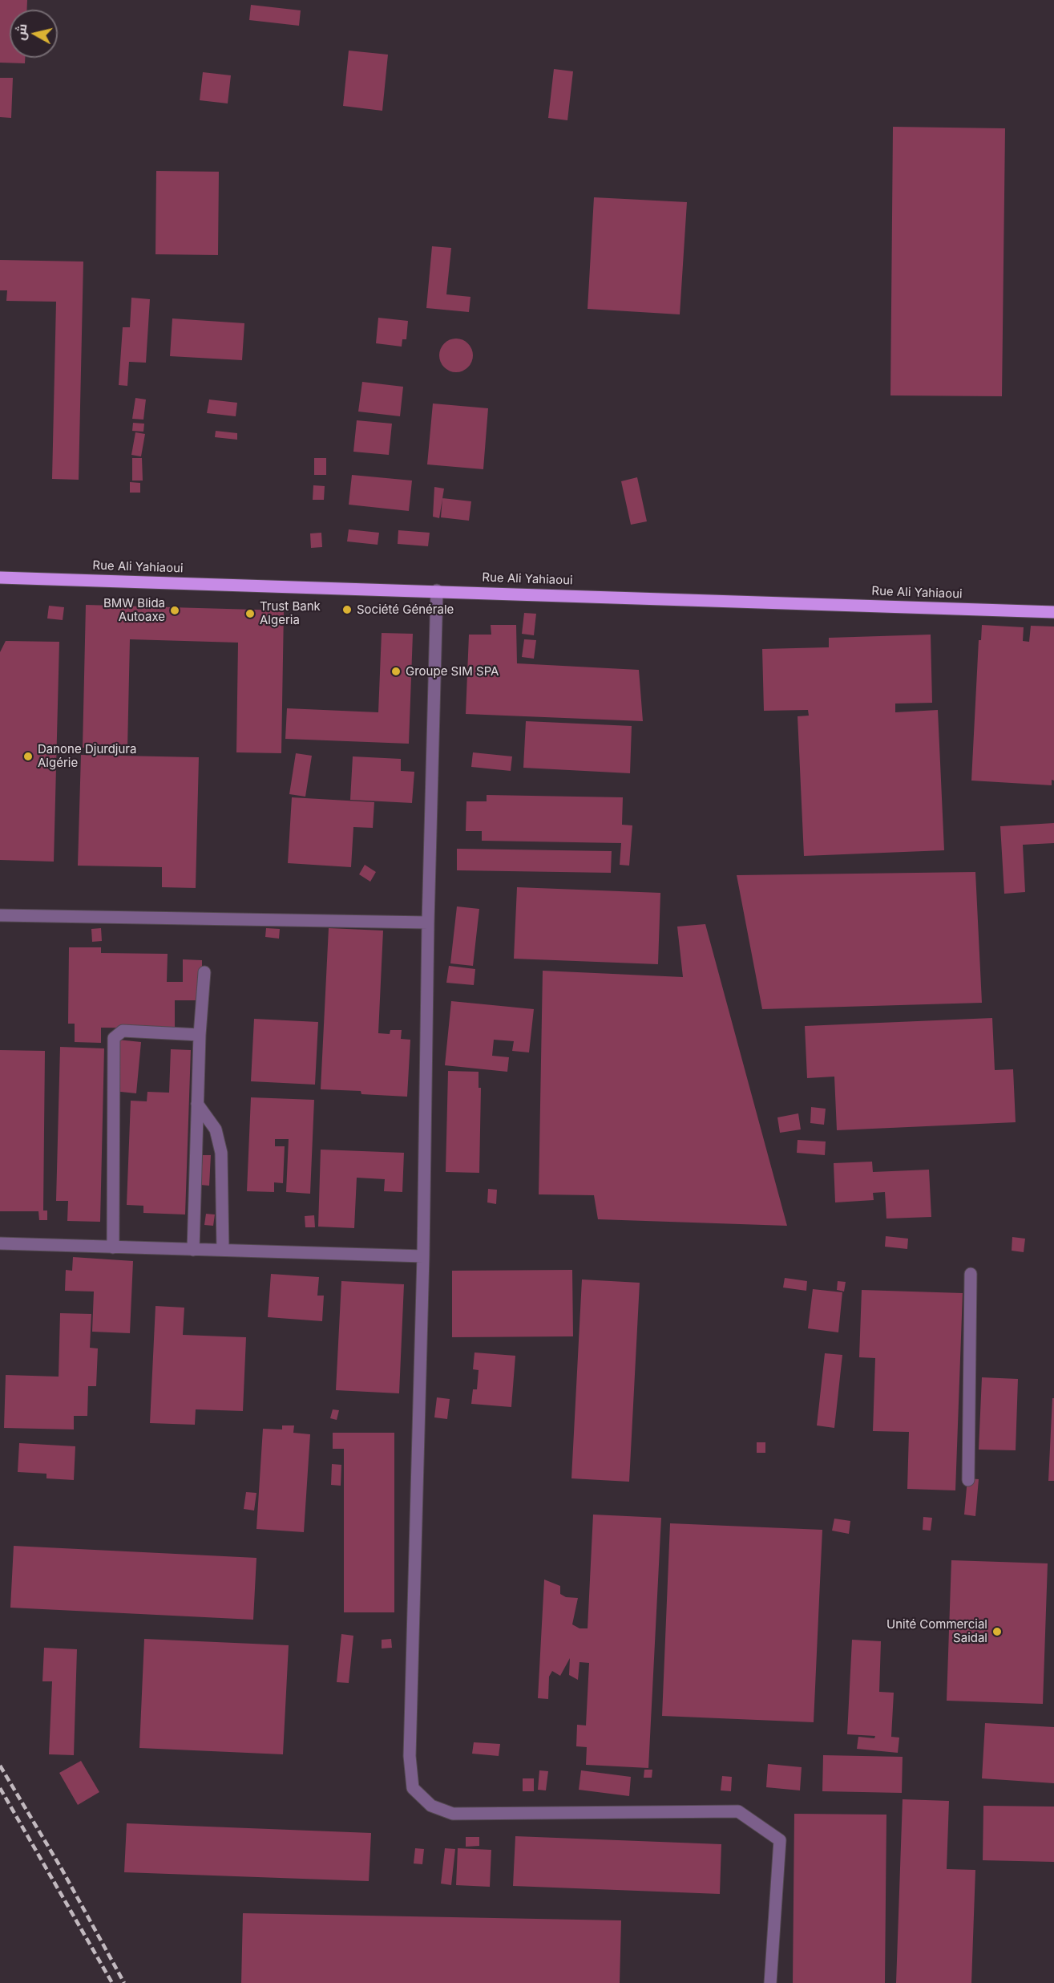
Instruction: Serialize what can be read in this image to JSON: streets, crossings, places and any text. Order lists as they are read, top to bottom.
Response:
{
  "streets": {
    "main road": ["Rue Ali Yahiaoui"]
  },
  "places": [
    "Société Générale",
    "BMW Blida Autoaxe",
    "Trust Bank Algeria",
    "Groupe SIM SPA",
    "Danone Djurdjura Algérie",
    "Unité Commercial Saidal"
  ],
  "north": "left"
}
